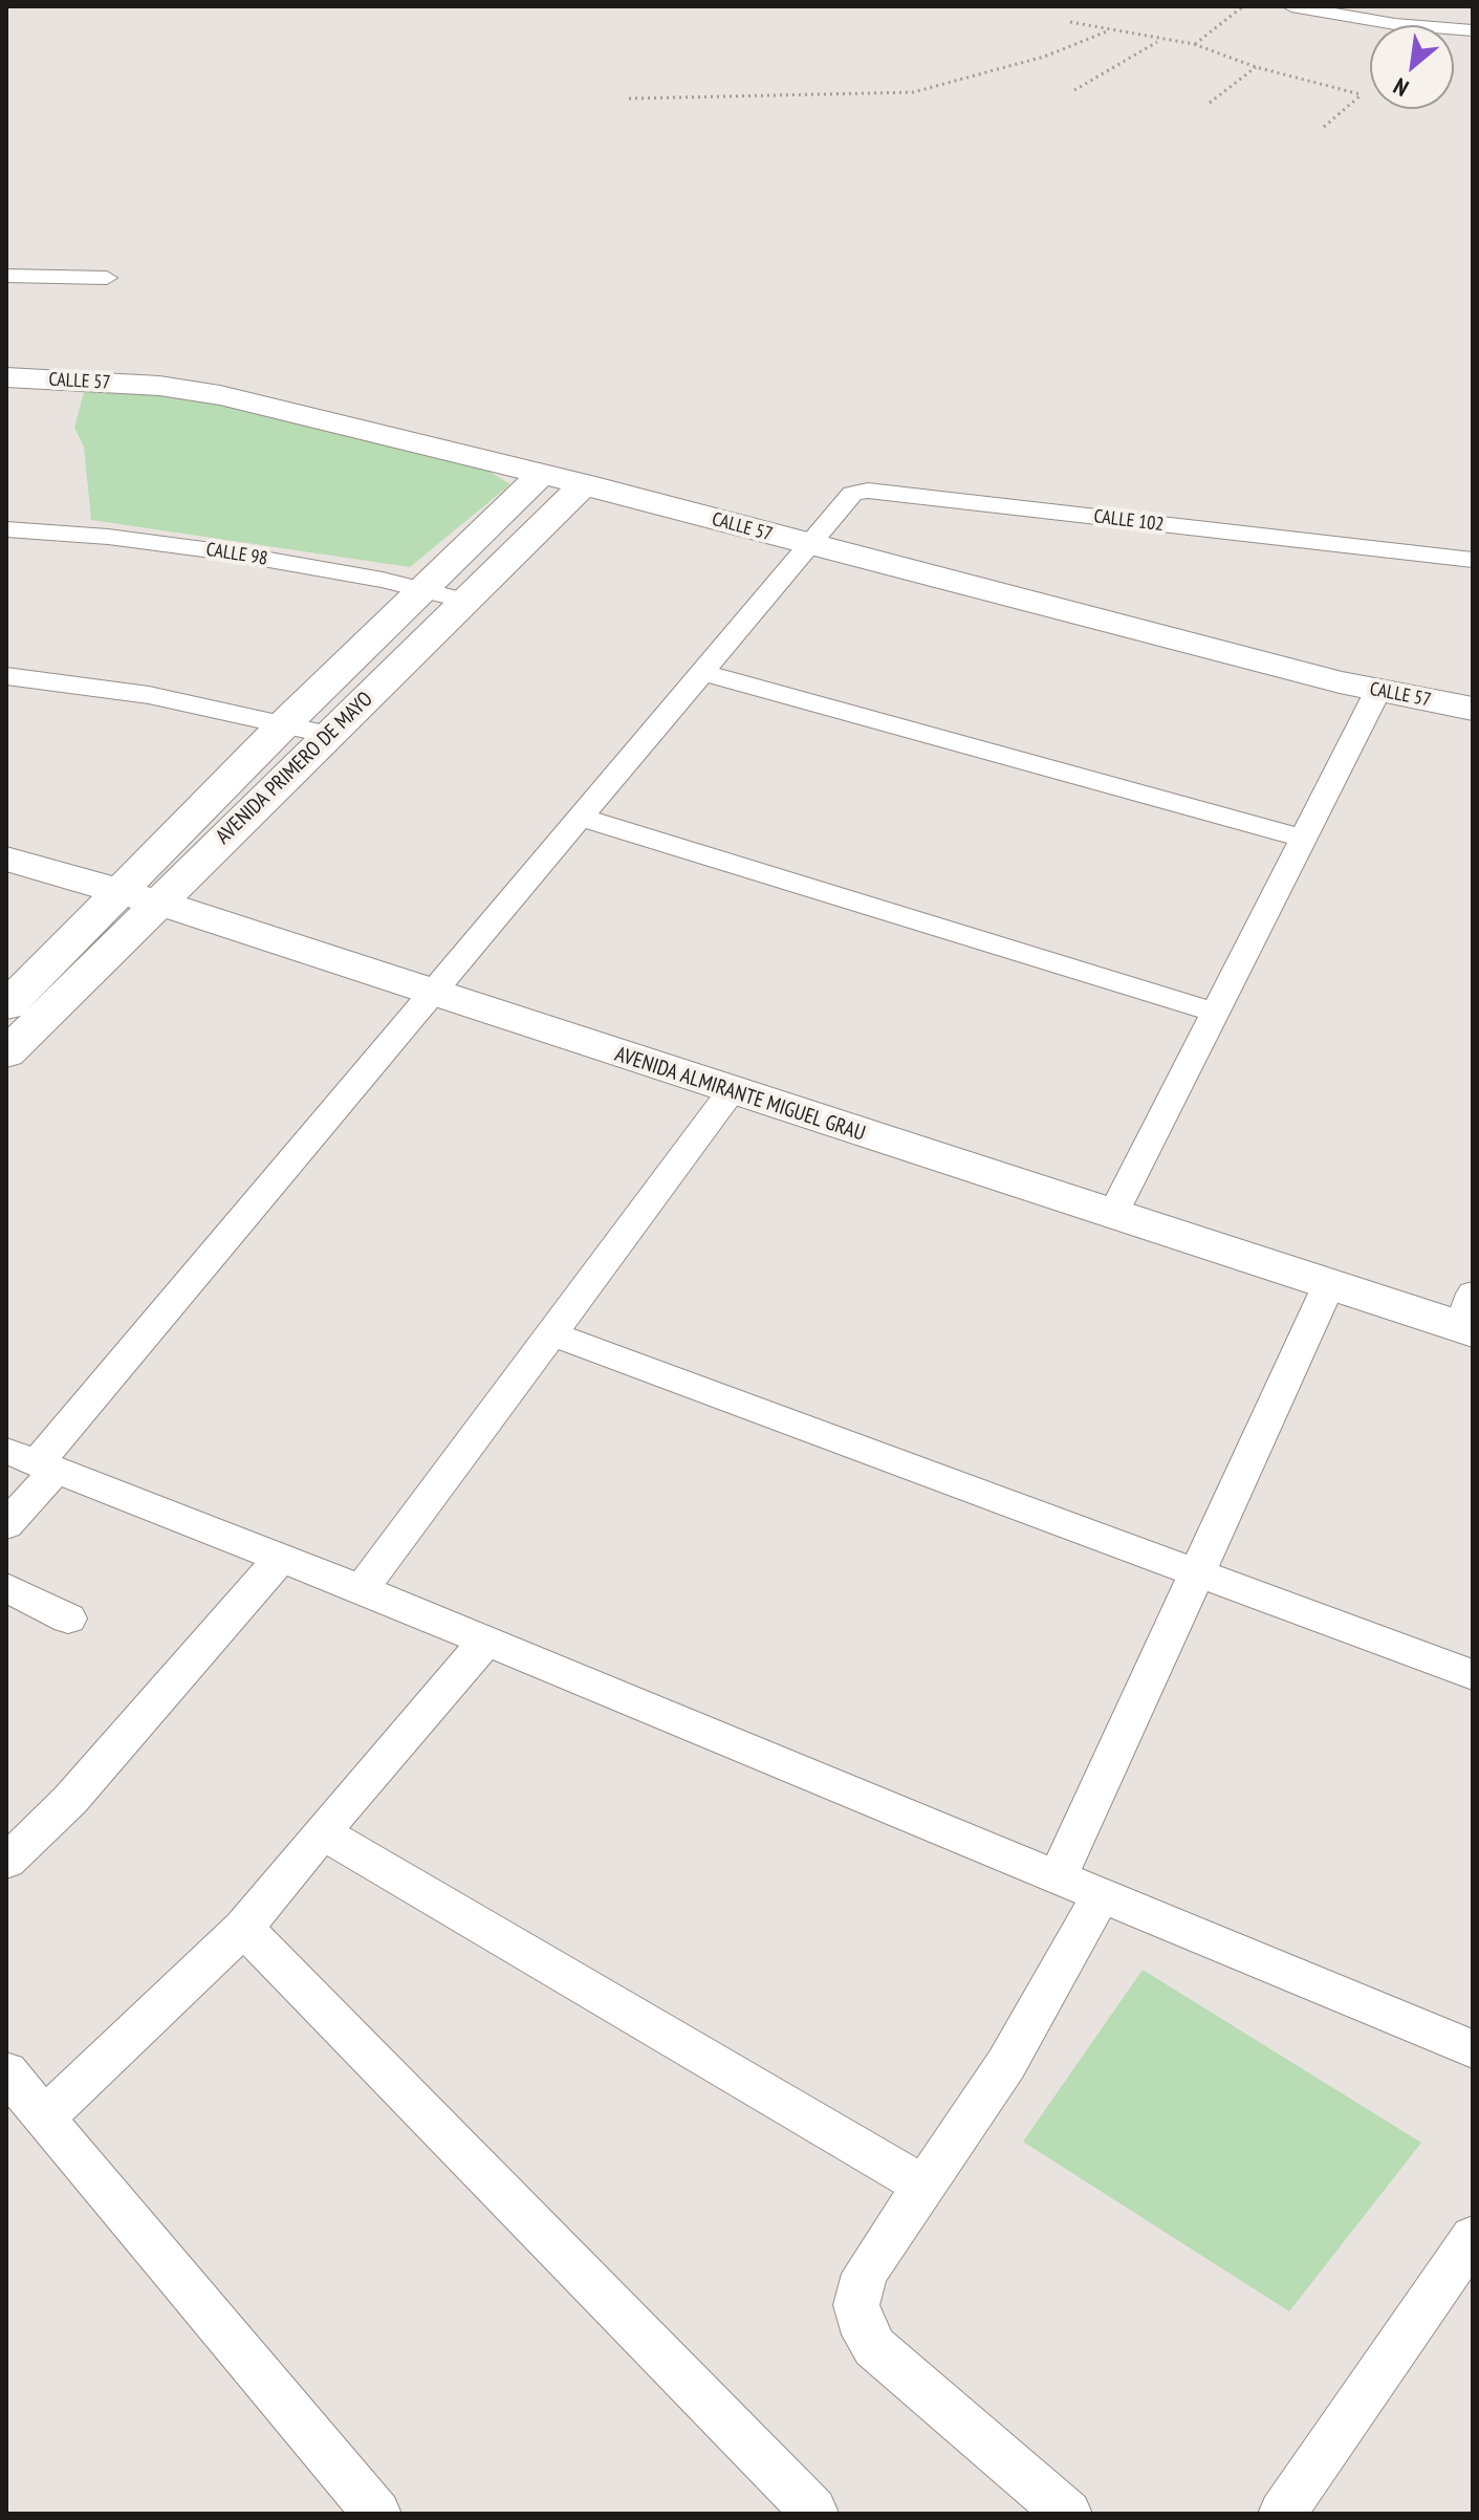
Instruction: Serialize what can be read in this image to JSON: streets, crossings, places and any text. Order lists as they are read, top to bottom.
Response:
{
  "streets": {
    "street": [
      "CALLE 57",
      "CALLE 102",
      "CALLE 98",
      "AVENIDA PRIMERO DE MAYO",
      "AVENIDA ALMIRANTE MIGUEL GRAU"
    ]
  },
  "crossings": [
    ["CALLE 57", "CALLE 102"],
    ["CALLE 57", "AVENIDA PRIMERO DE MAYO"],
    ["CALLE 102", "AVENIDA ALMIRANTE MIGUEL GRAU"],
    ["CALLE 98", "AVENIDA PRIMERO DE MAYO"],
    ["AVENIDA PRIMERO DE MAYO", "AVENIDA ALMIRANTE MIGUEL GRAU"]
  ],
  "north": "bottom left"
}
